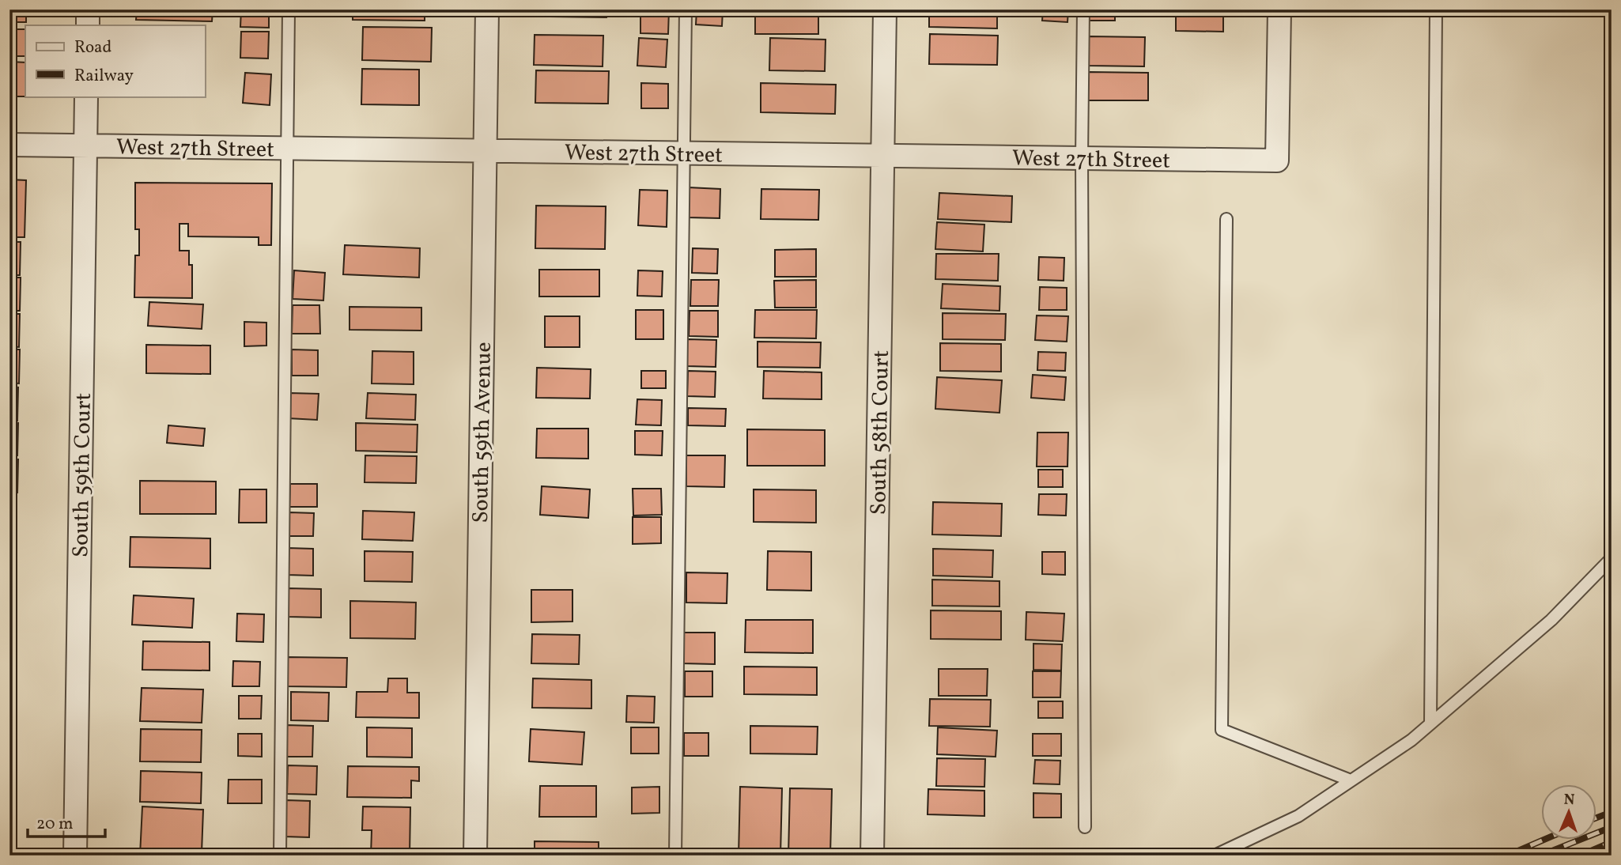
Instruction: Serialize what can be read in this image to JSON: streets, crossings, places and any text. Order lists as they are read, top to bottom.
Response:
{
  "streets": {
    "street": [
      "West 27th Street",
      "South 59th Avenue",
      "South 58th Court",
      "South 59th Court"
    ]
  },
  "crossings": [
    ["West 27th Street", "South 59th Avenue"],
    ["West 27th Street", "South 58th Court"],
    ["West 27th Street", "South 59th Court"]
  ],
  "legend": ["Road", "Railway"],
  "scale_bar": "20 m",
  "north": "top"
}
